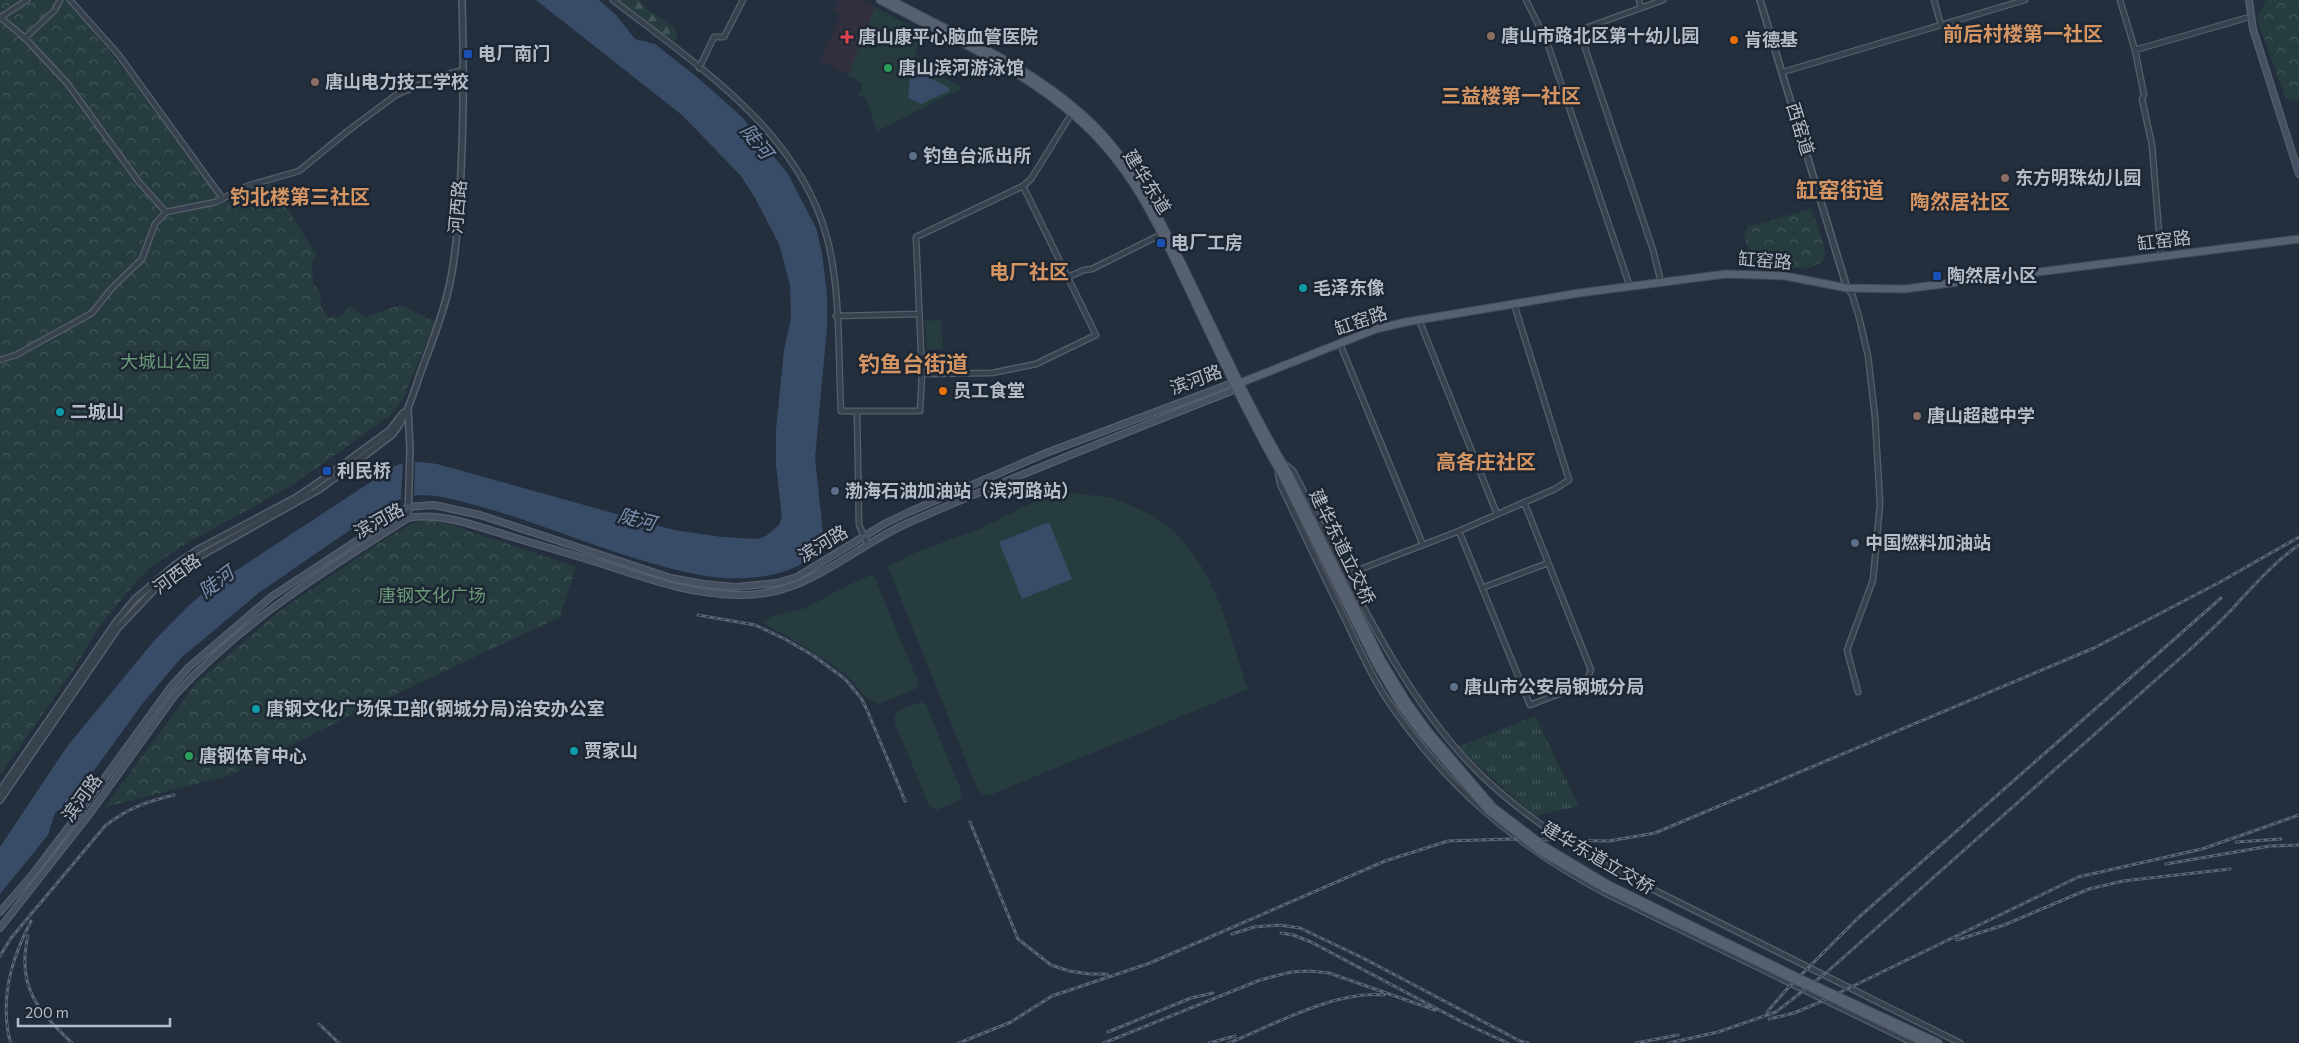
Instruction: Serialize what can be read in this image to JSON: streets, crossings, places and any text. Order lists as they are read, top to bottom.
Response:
{
  "streets": {
    "main road": [
      "建华东道",
      "缸窑路",
      "滨河路",
      "建华东道立交桥"
    ],
    "street": ["西窑道", "河西路"]
  },
  "crossings": [
    ["西窑道", "缸窑路"],
    ["建华东道", "缸窑路"],
    ["建华东道", "滨河路"],
    ["建华东道", "建华东道立交桥"],
    ["缸窑路", "滨河路"]
  ],
  "districts": [
    "前后村楼第一社区",
    "三益楼第一社区",
    "缸窑街道",
    "钓北楼第三社区",
    "陶然居社区",
    "电厂社区",
    "钓鱼台街道",
    "高各庄社区"
  ],
  "water": ["陡河"],
  "parks": ["大城山公园", "唐钢文化广场"],
  "places": {
    "other": [
      "唐山市路北区第十幼儿园",
      "肯德基",
      "唐山滨河游泳馆",
      "唐山电力技工学校",
      "钓鱼台派出所",
      "东方明珠幼儿园",
      "毛泽东像",
      "员工食堂",
      "二城山",
      "唐山超越中学",
      "渤海石油加油站（滨河路站）",
      "中国燃料加油站",
      "唐山市公安局钢城分局",
      "唐钢文化广场保卫部(钢城分局)治安办公室",
      "贾家山",
      "唐钢体育中心"
    ],
    "health": ["唐山康平心脑血管医院"],
    "transit": [
      "电厂南门",
      "电厂工房",
      "陶然居小区",
      "利民桥"
    ]
  },
  "scale_bar": "200 m"
}
